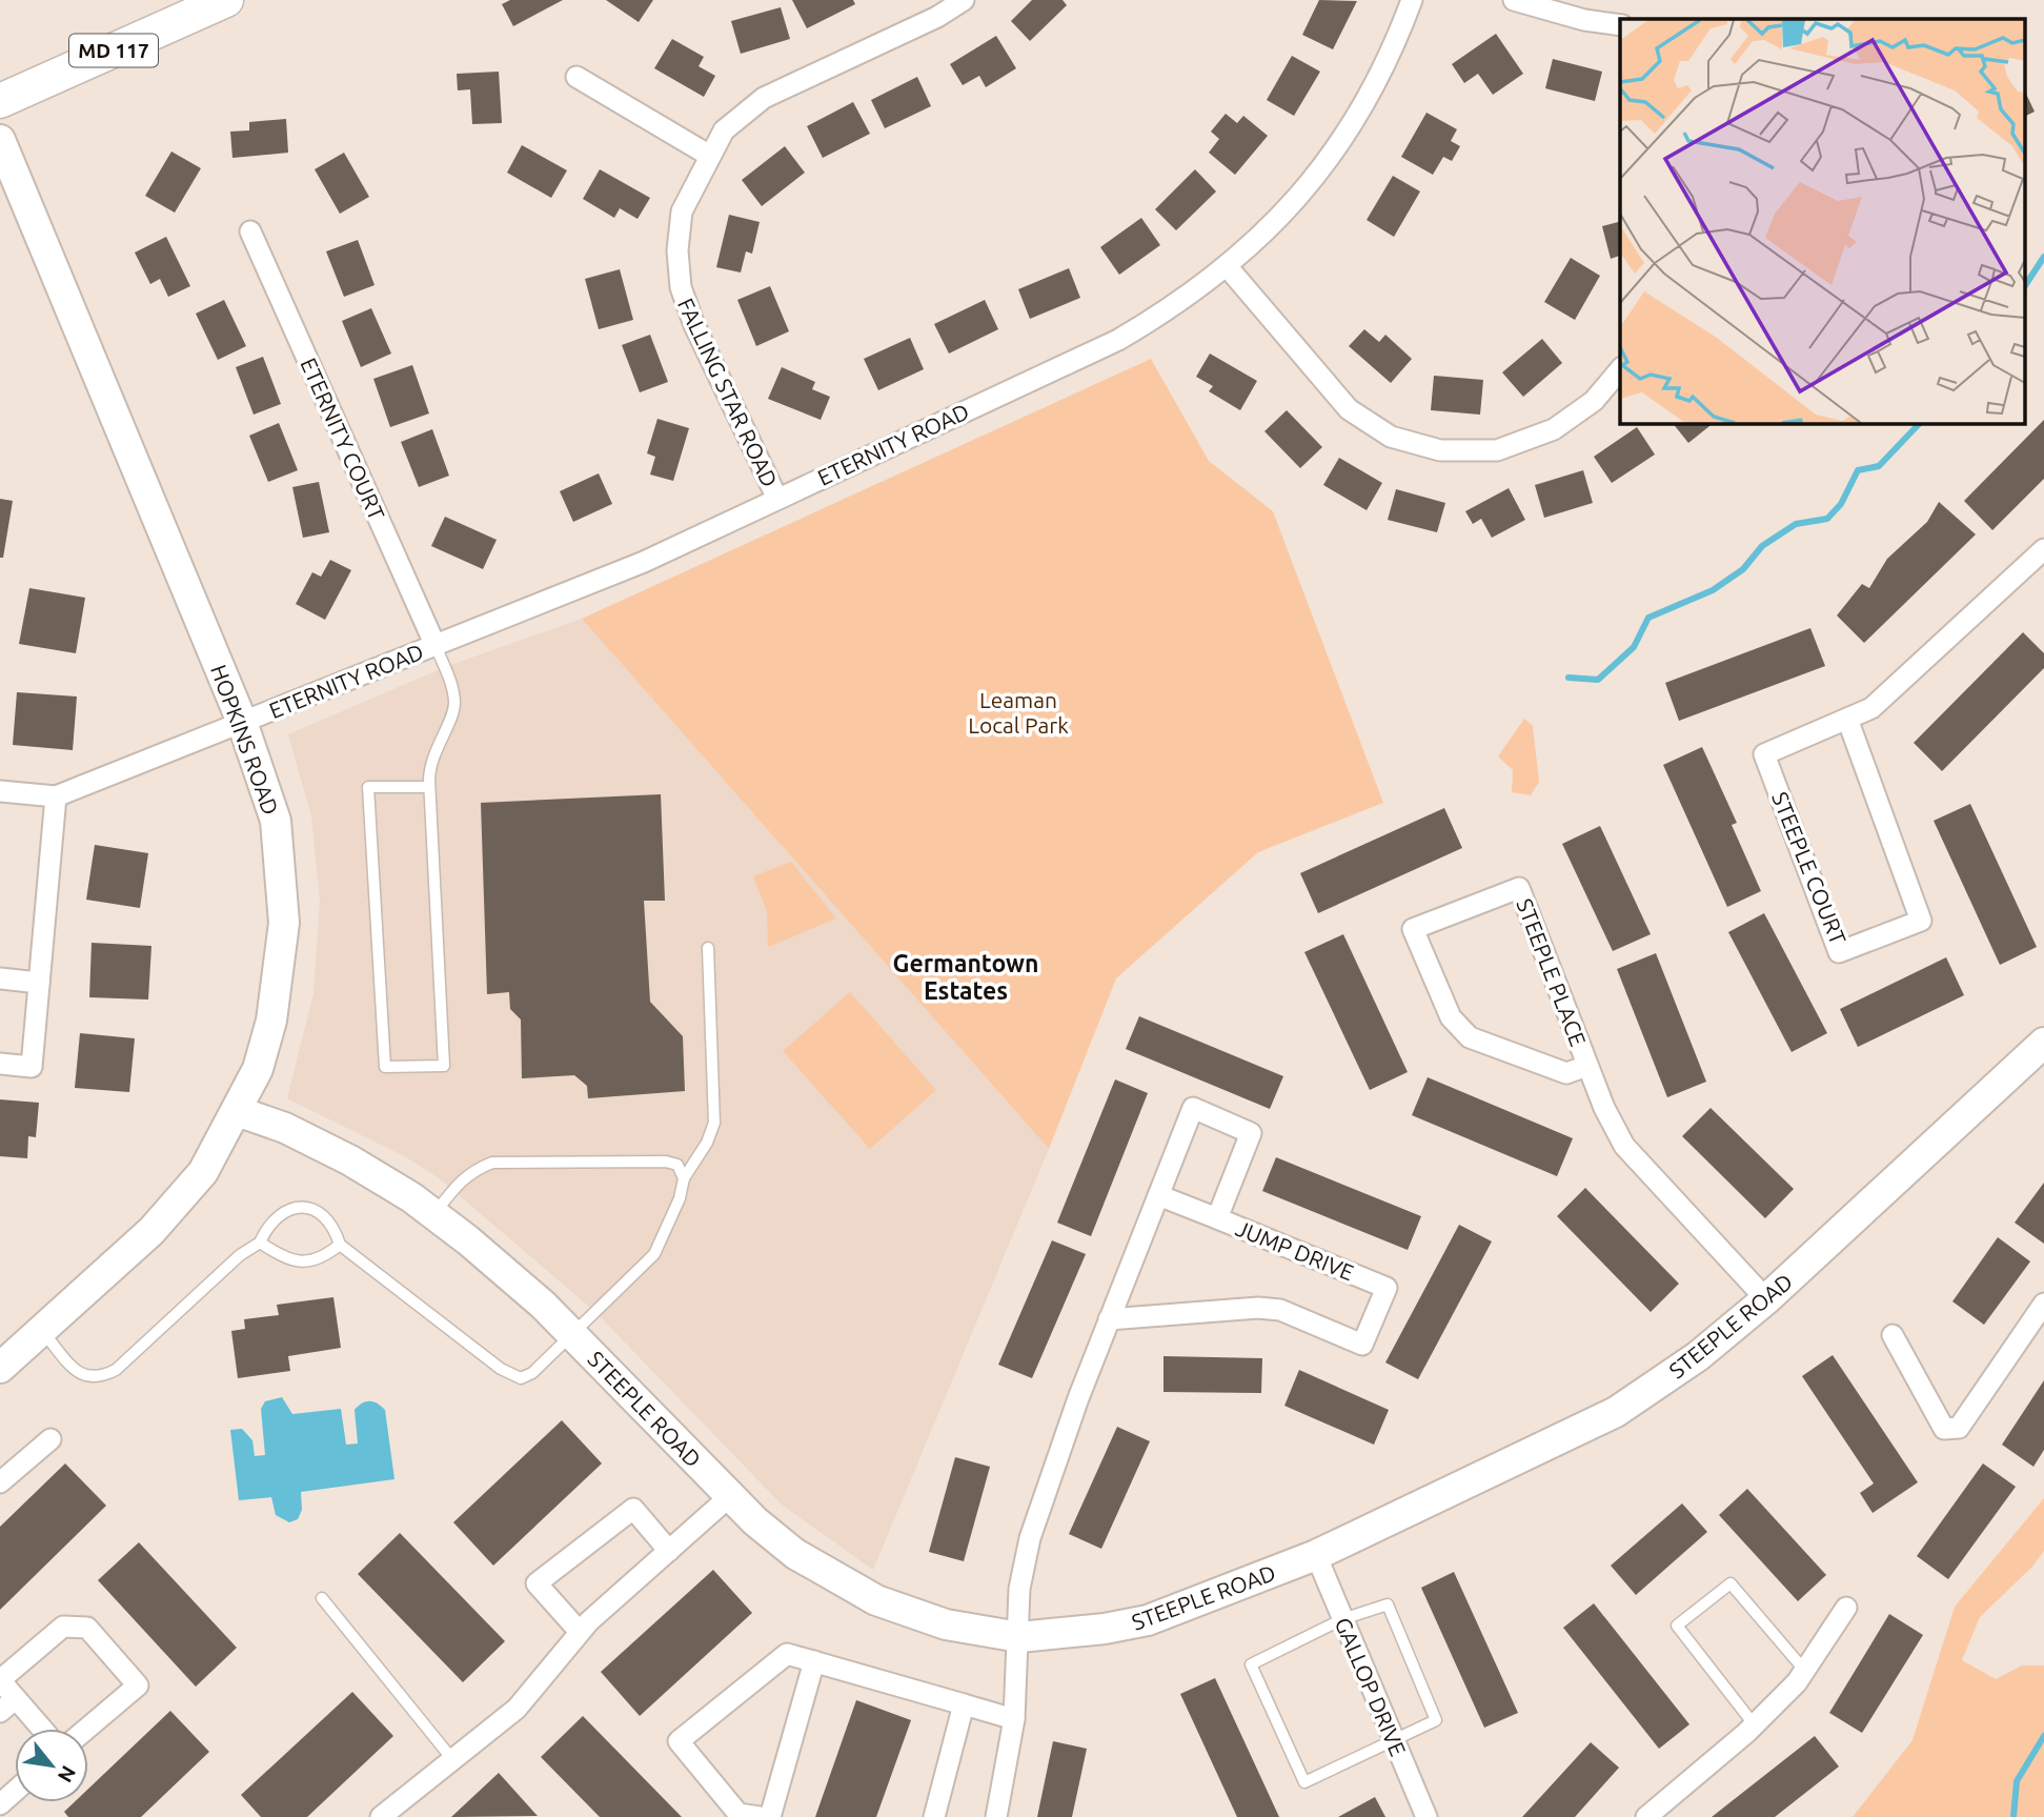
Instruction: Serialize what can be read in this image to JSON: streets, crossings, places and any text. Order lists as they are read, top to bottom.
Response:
{
  "streets": {
    "main road": ["MD 117"],
    "street": [
      "FALLING STAR ROAD",
      "ETERNITY COURT",
      "ETERNITY ROAD",
      "HOPKINS ROAD",
      "STEEPLE COURT",
      "STEEPLE PLACE",
      "JUMP DRIVE",
      "STEEPLE ROAD",
      "GALLOP DRIVE"
    ]
  },
  "crossings": [
    ["FALLING STAR ROAD", "ETERNITY ROAD"],
    ["ETERNITY COURT", "ETERNITY ROAD"],
    ["ETERNITY ROAD", "HOPKINS ROAD"],
    ["HOPKINS ROAD", "STEEPLE ROAD"],
    ["STEEPLE PLACE", "STEEPLE ROAD"],
    ["JUMP DRIVE", "STEEPLE ROAD"],
    ["STEEPLE ROAD", "GALLOP DRIVE"]
  ],
  "districts": ["Germantown Estates"],
  "parks": ["Leaman Local Park"],
  "north": "bottom right"
}
